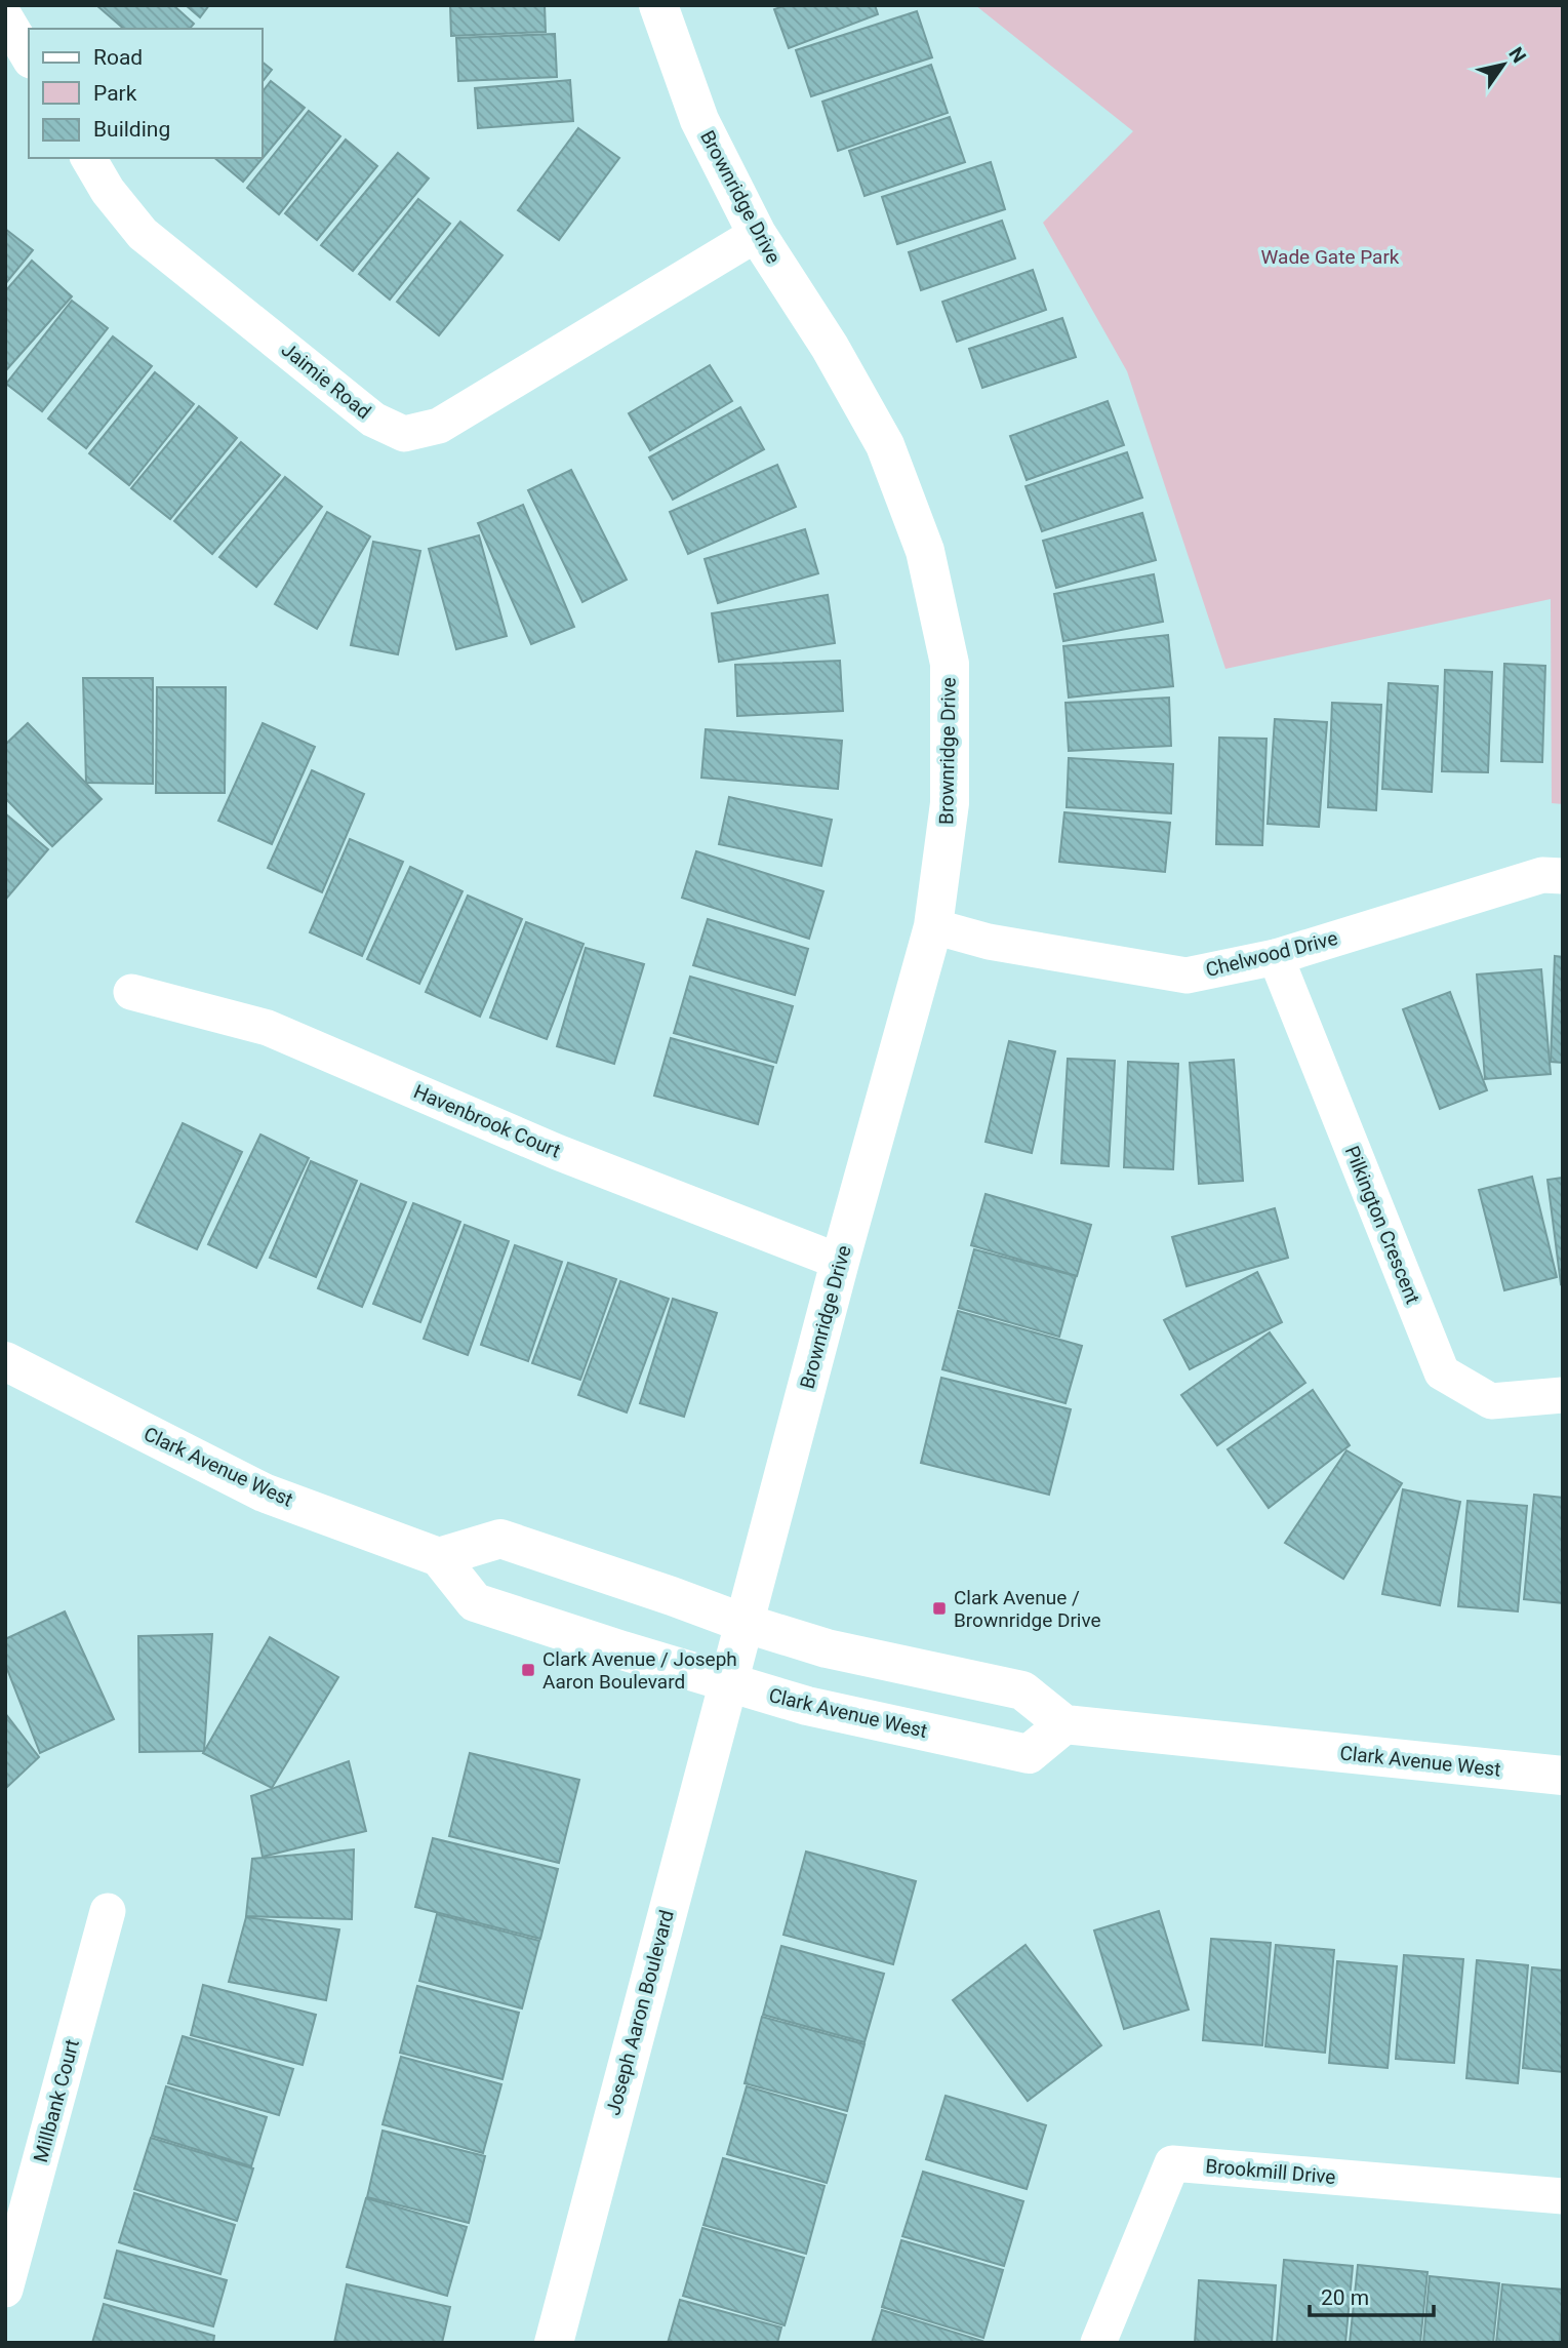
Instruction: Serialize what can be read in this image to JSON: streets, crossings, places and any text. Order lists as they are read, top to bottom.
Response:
{
  "streets": {
    "street": [
      "Brownridge Drive",
      "Jaimie Road",
      "Chelwood Drive",
      "Havenbrook Court",
      "Pilkington Crescent",
      "Clark Avenue West",
      "Joseph Aaron Boulevard",
      "Millbank Court",
      "Brookmill Drive"
    ]
  },
  "crossings": [
    ["Brownridge Drive", "Jaimie Road"],
    ["Brownridge Drive", "Chelwood Drive"],
    ["Brownridge Drive", "Havenbrook Court"],
    ["Brownridge Drive", "Clark Avenue West"],
    ["Brownridge Drive", "Joseph Aaron Boulevard"],
    ["Chelwood Drive", "Pilkington Crescent"],
    ["Clark Avenue West", "Joseph Aaron Boulevard"]
  ],
  "parks": ["Wade Gate Park"],
  "places": {
    "transit": ["Clark Avenue / Brownridge Drive", "Clark Avenue / Joseph Aaron Boulevard"]
  },
  "legend": ["Road", "Park", "Building"],
  "scale_bar": "20 m",
  "north": "top right"
}
